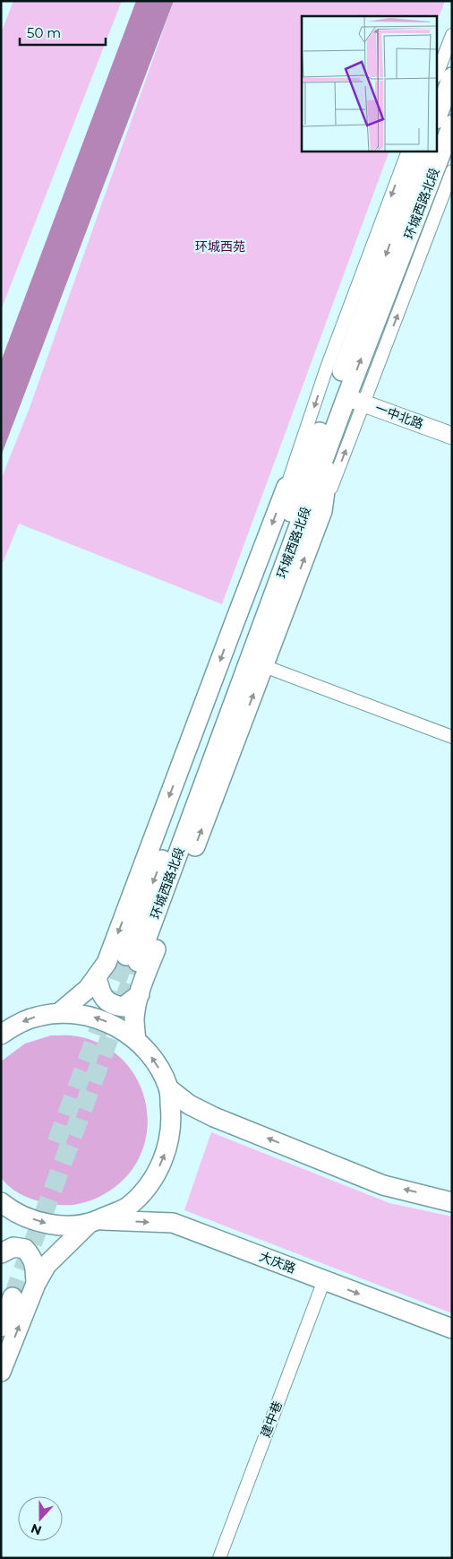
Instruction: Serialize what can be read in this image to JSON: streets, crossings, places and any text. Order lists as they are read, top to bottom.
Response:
{
  "streets": {
    "main road": ["环城西路北段", "大庆路"],
    "street": ["一中北路", "建中巷"]
  },
  "crossings": [
    ["环城西路北段", "一中北路"],
    ["大庆路", "建中巷"]
  ],
  "parks": ["环城西苑"],
  "scale_bar": "50 m",
  "north": "bottom"
}
